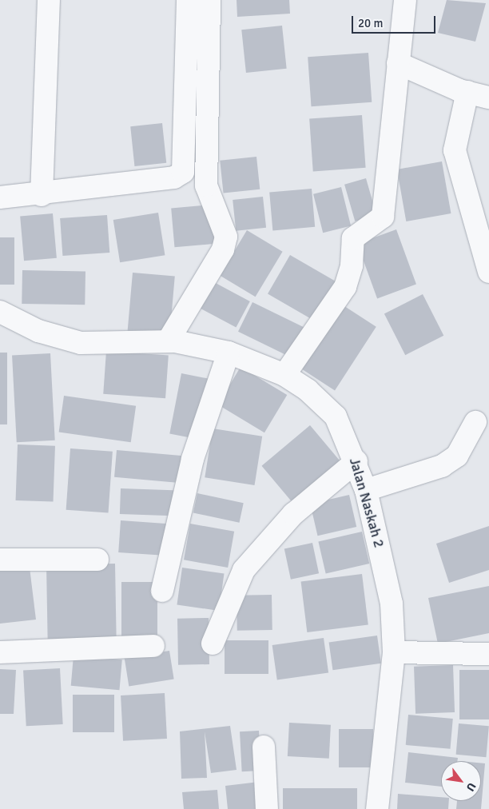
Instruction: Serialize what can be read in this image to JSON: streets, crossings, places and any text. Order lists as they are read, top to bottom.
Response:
{
  "streets": {
    "street": ["Jalan Naskah 2"]
  },
  "scale_bar": "20 m",
  "north": "bottom right"
}
